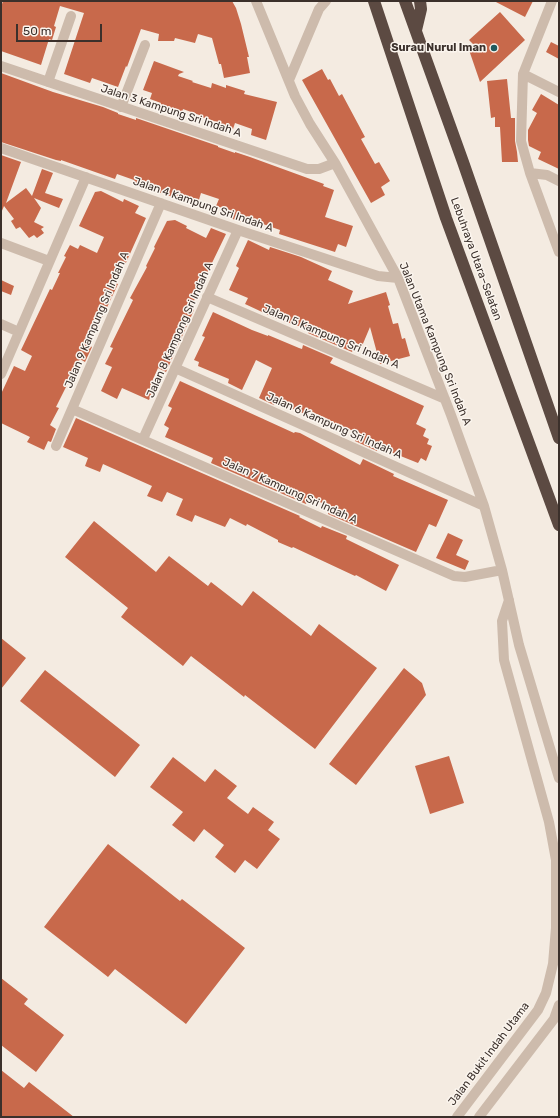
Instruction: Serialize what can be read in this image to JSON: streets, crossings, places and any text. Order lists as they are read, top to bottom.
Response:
{
  "streets": {
    "highway": ["Lebuhraya Utara–Selatan"],
    "street": [
      "Jalan 3 Kampung Sri Indah A",
      "Jalan 4 Kampung Sri Indah A",
      "Jalan 9 Kampung Sri Indah A",
      "Jalan 8 Kampong Sri Indah A",
      "Jalan 5 Kampung Sri Indah A",
      "Jalan Utama Kampung Sri Indah A",
      "Jalan 6 Kampung Sri Indah A",
      "Jalan 7 Kampung Sri Indah A",
      "Jalan Bukit Indah Utama"
    ]
  },
  "crossings": [
    ["Jalan 3 Kampung Sri Indah A", "Jalan Utama Kampung Sri Indah A"],
    ["Jalan 4 Kampung Sri Indah A", "Jalan 9 Kampung Sri Indah A"],
    ["Jalan 4 Kampung Sri Indah A", "Jalan 8 Kampong Sri Indah A"],
    ["Jalan 4 Kampung Sri Indah A", "Jalan Utama Kampung Sri Indah A"],
    ["Jalan 9 Kampung Sri Indah A", "Jalan 7 Kampung Sri Indah A"],
    ["Jalan 8 Kampong Sri Indah A", "Jalan 5 Kampung Sri Indah A"],
    ["Jalan 8 Kampong Sri Indah A", "Jalan 6 Kampung Sri Indah A"],
    ["Jalan 8 Kampong Sri Indah A", "Jalan 7 Kampung Sri Indah A"],
    ["Jalan 5 Kampung Sri Indah A", "Jalan Utama Kampung Sri Indah A"],
    ["Jalan Utama Kampung Sri Indah A", "Jalan 6 Kampung Sri Indah A"],
    ["Jalan Utama Kampung Sri Indah A", "Jalan 7 Kampung Sri Indah A"],
    ["Jalan Utama Kampung Sri Indah A", "Jalan Bukit Indah Utama"]
  ],
  "places": ["Surau Nurul Iman"],
  "scale_bar": "50 m"
}
